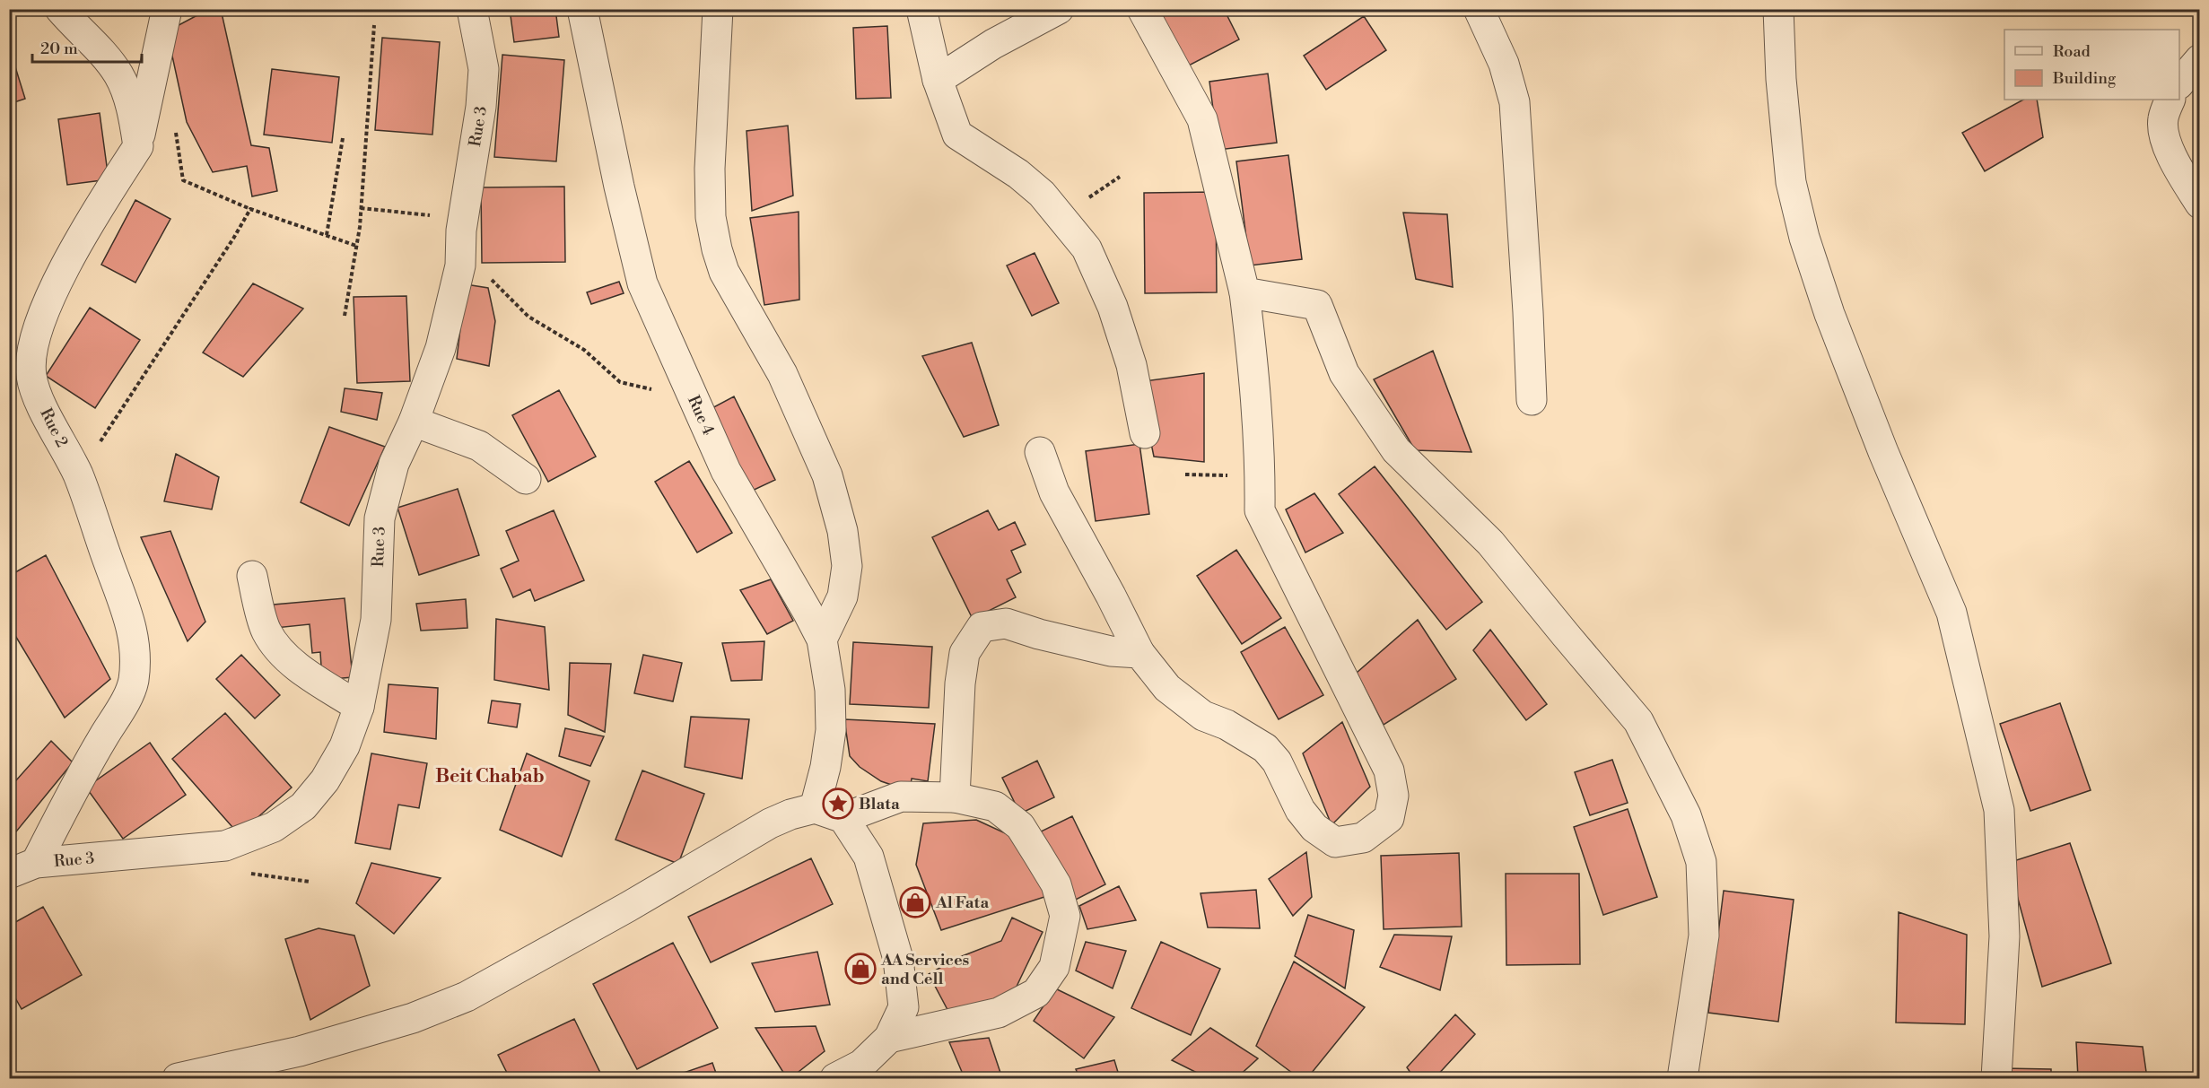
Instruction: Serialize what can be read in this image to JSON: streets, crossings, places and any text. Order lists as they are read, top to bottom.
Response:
{
  "streets": {
    "street": ["Rue 3", "Rue 4", "Rue 2"]
  },
  "crossings": [
    ["Rue 3", "Rue 2"]
  ],
  "districts": ["Beit Chabab"],
  "places": {
    "place": ["Blata"],
    "shop": ["Al Fata", "AA Services and Cell"]
  },
  "legend": ["Road", "Building"],
  "scale_bar": "20 m"
}
